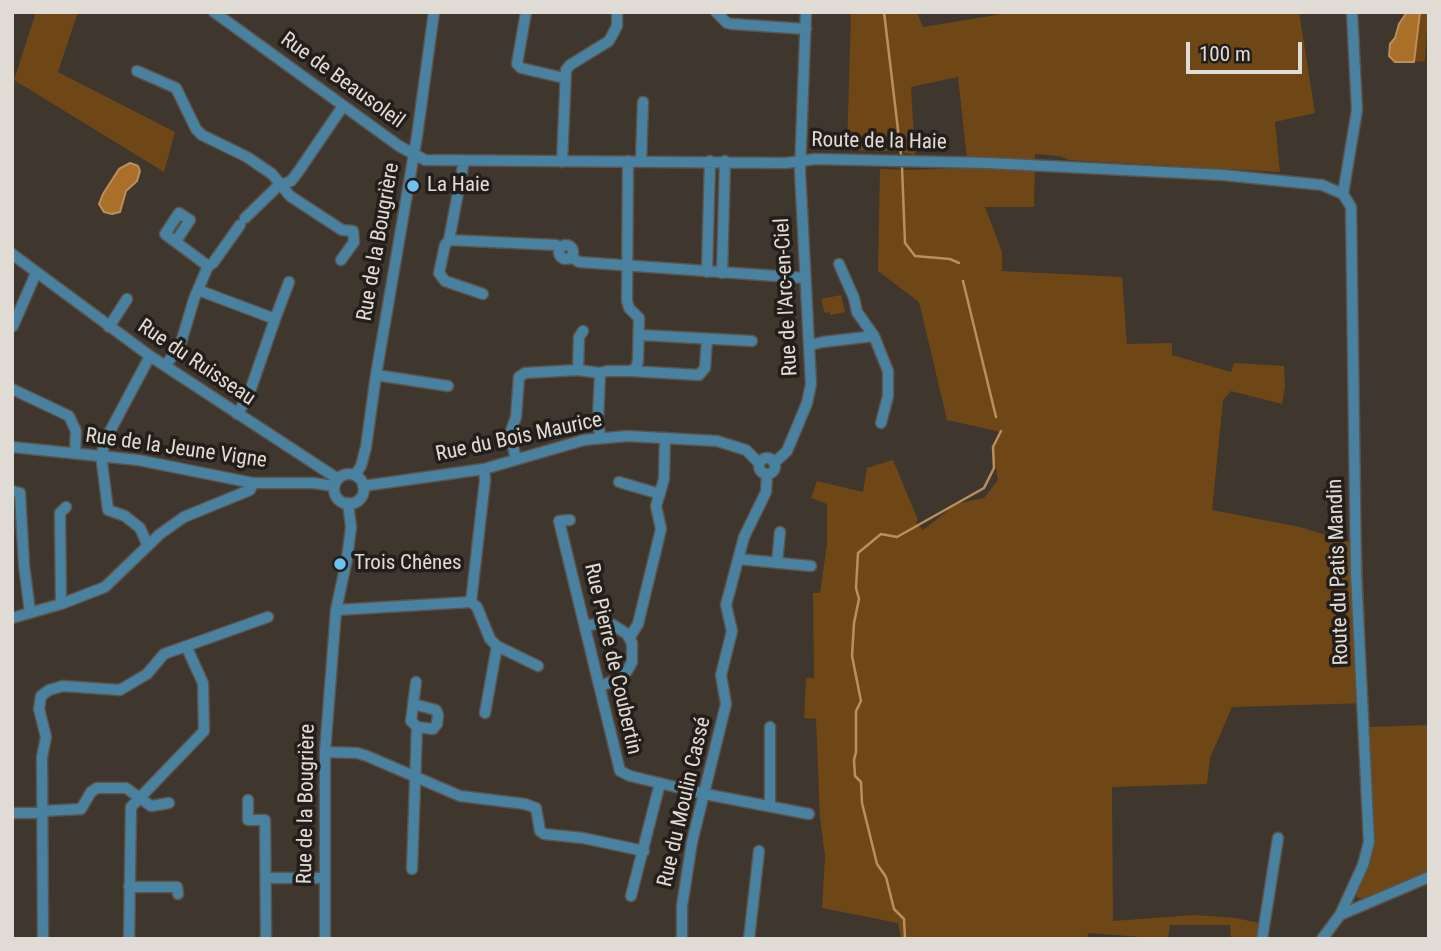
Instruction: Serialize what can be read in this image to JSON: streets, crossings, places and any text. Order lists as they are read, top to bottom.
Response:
{
  "streets": {
    "street": [
      "Rue de Beausoleil",
      "Route de la Haie",
      "Rue de la Bougrière",
      "Rue de l'Arc-en-Ciel",
      "Rue du Ruisseau",
      "Rue du Bois Maurice",
      "Rue de la Jeune Vigne",
      "Route du Patis Mandin",
      "Rue Pierre de Coubertin",
      "Rue du Moulin Cassé"
    ]
  },
  "crossings": [
    ["Rue de Beausoleil", "Route de la Haie"],
    ["Rue de Beausoleil", "Rue de la Bougrière"],
    ["Route de la Haie", "Rue de la Bougrière"],
    ["Route de la Haie", "Rue de l'Arc-en-Ciel"],
    ["Route de la Haie", "Route du Patis Mandin"],
    ["Rue de la Bougrière", "Rue du Ruisseau"],
    ["Rue de la Bougrière", "Rue du Bois Maurice"],
    ["Rue de la Bougrière", "Rue de la Jeune Vigne"],
    ["Rue de l'Arc-en-Ciel", "Rue du Bois Maurice"],
    ["Rue de l'Arc-en-Ciel", "Rue du Moulin Cassé"],
    ["Rue du Ruisseau", "Rue du Bois Maurice"],
    ["Rue du Ruisseau", "Rue de la Jeune Vigne"],
    ["Rue du Bois Maurice", "Rue de la Jeune Vigne"],
    ["Rue du Bois Maurice", "Rue du Moulin Cassé"],
    ["Rue Pierre de Coubertin", "Rue du Moulin Cassé"]
  ],
  "places": ["La Haie", "Trois Chênes"],
  "scale_bar": "100 m"
}
